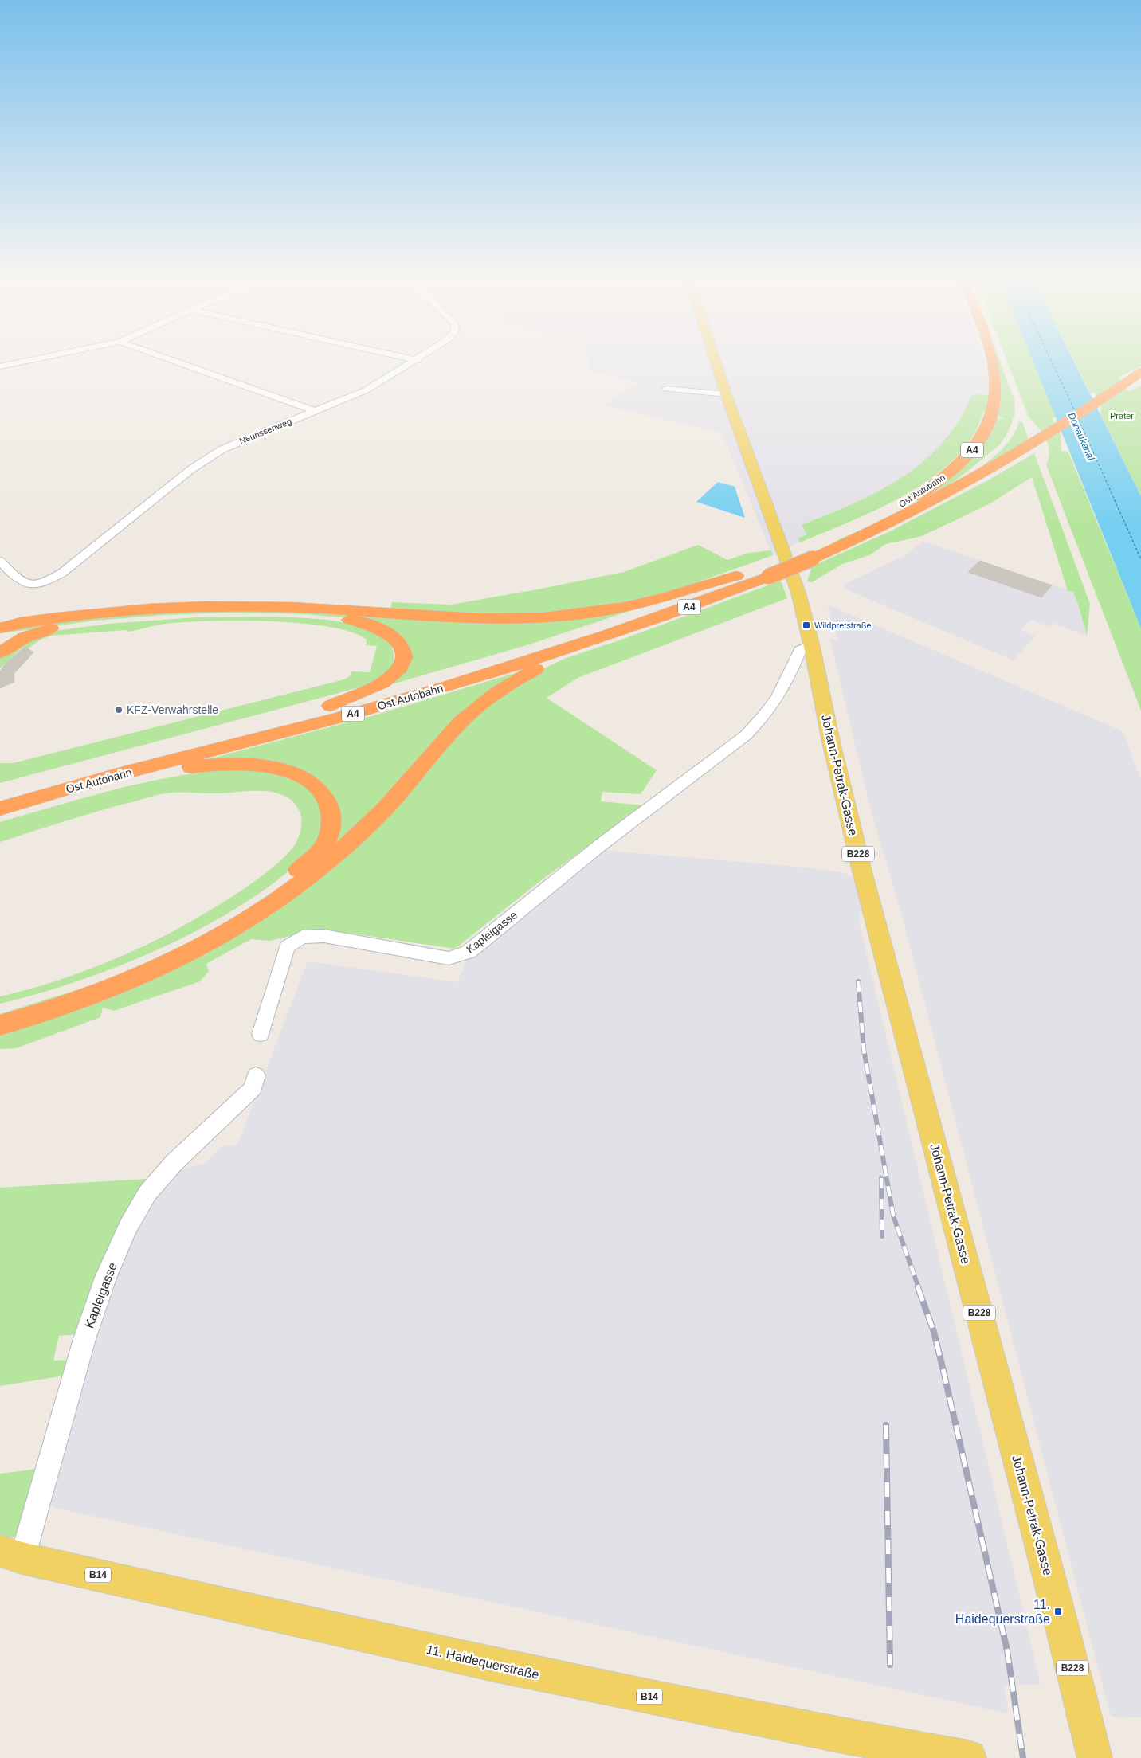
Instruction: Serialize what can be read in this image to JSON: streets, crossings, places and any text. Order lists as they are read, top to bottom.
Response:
{
  "streets": {
    "highway": ["A4", "Ost Autobahn"],
    "main road": [
      "Johann-Petrak-Gasse",
      "B228",
      "B14",
      "11. Haidequerstraße"
    ],
    "street": ["Neurissenweg", "Kapleigasse"]
  },
  "crossings": [
    ["A4", "Ost Autobahn"],
    ["Johann-Petrak-Gasse", "Kapleigasse"],
    ["Kapleigasse", "11. Haidequerstraße"]
  ],
  "water": ["Donaukanal"],
  "parks": ["Prater"],
  "places": {
    "transit": ["Wildpretstraße", "11. Haidequerstraße"],
    "other": ["KFZ-Verwahrstelle"]
  }
}
